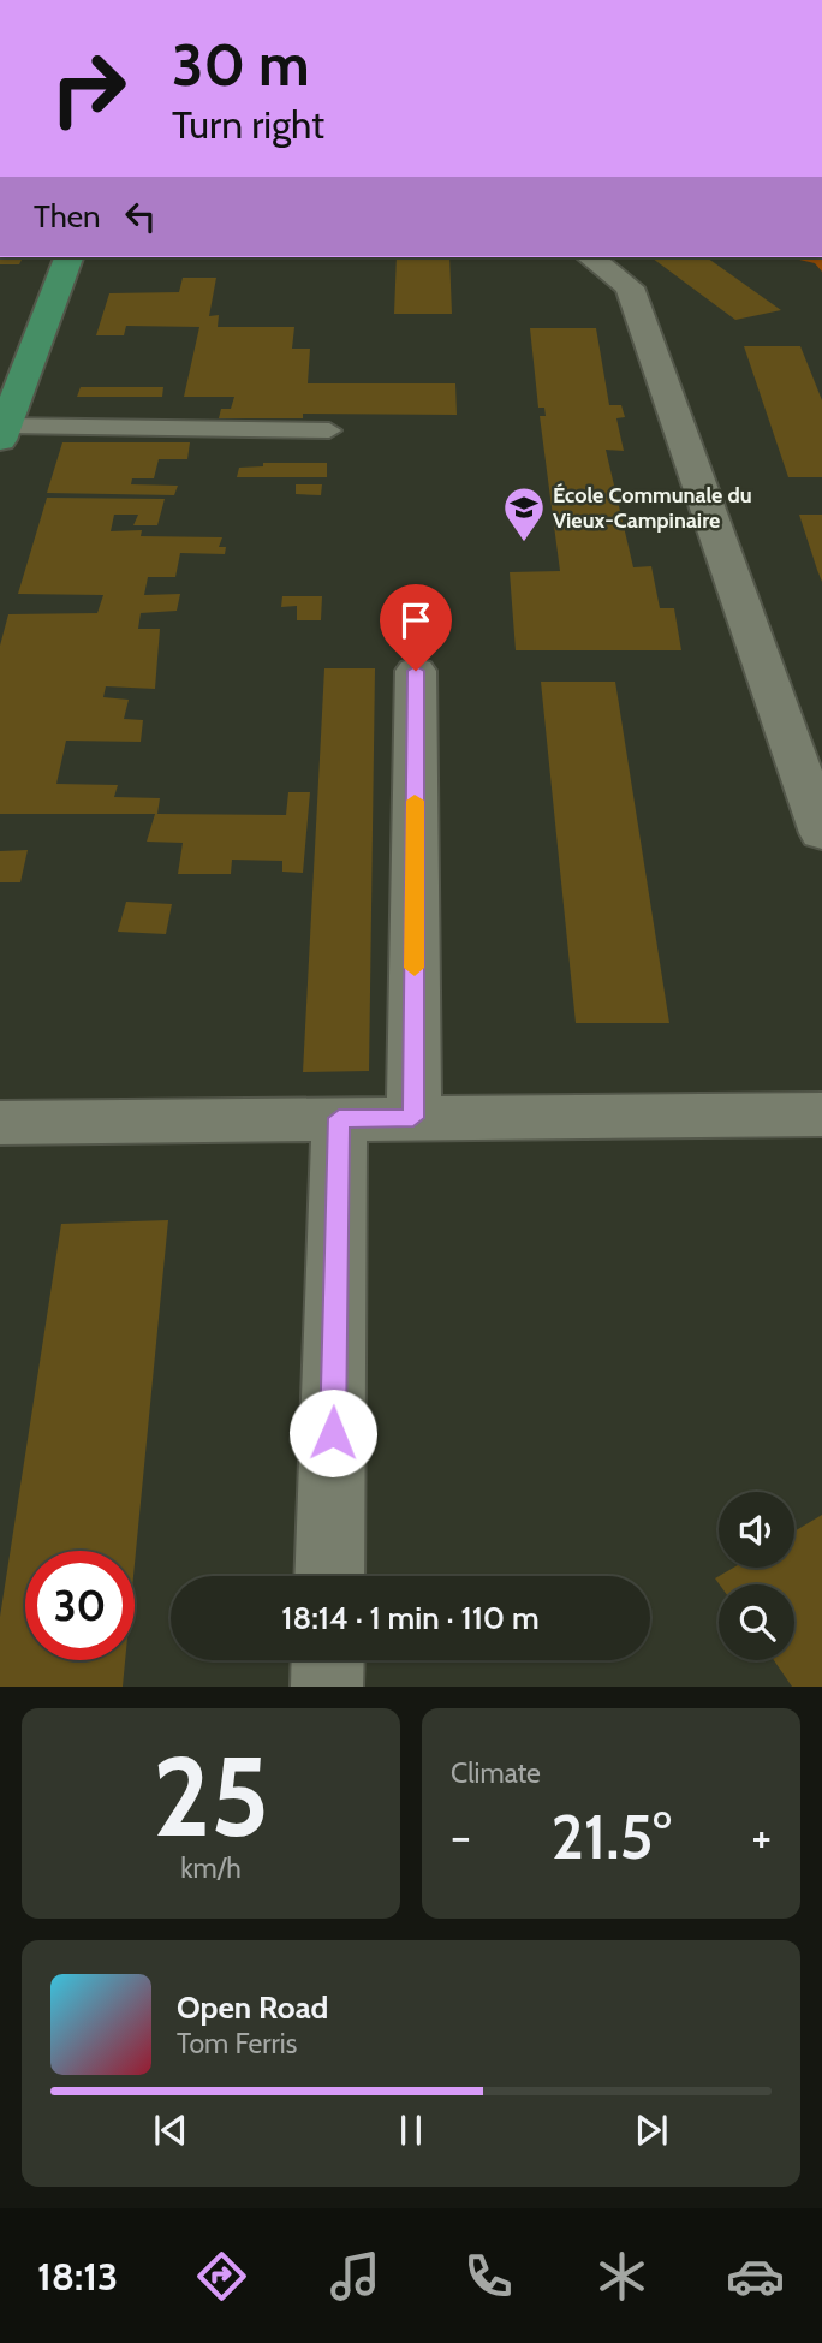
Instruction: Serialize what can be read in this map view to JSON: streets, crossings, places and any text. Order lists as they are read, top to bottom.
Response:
{
  "places": {
    "school or university": ["École Communale du Vieux-Campinaire"]
  },
  "page": {
    "turn": ["30 m", "Turn right"],
    "then": "Then",
    "limit": "30",
    "trip": "18:14 · 1 min · 110 m",
    "tile": [
      ["25", "km/h"],
      "Climate"
    ],
    "heat": ["−", "21.5°", "+"],
    "song": ["Open Road", "Tom Ferris"],
    "tabs": "18:13"
  }
}
